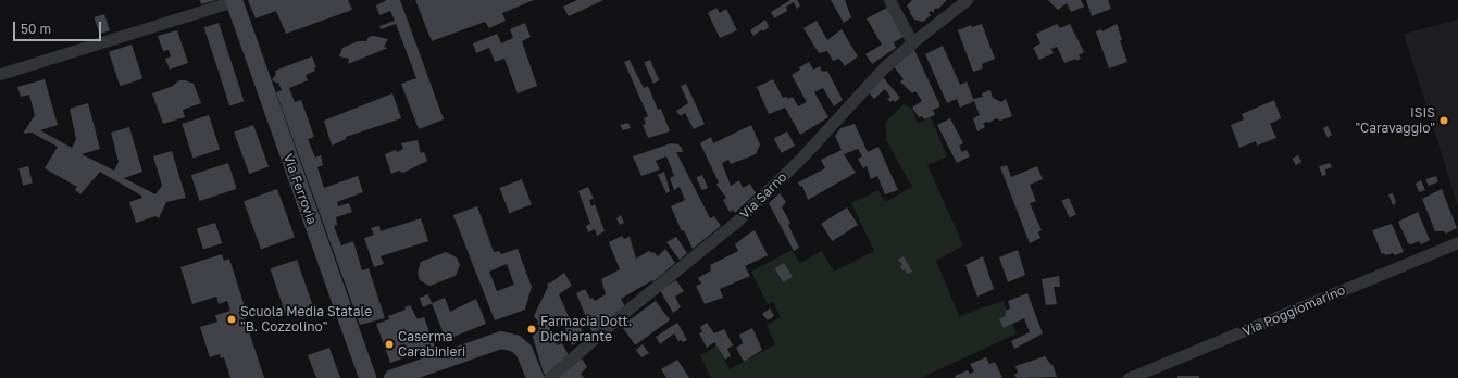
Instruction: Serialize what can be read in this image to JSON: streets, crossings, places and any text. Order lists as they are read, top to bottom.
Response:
{
  "streets": {
    "main road": ["Via Ferrovia"],
    "street": ["Via Sarno", "Via Poggiomarino"]
  },
  "places": [
    "ISIS \"Caravaggio\"",
    "Scuola Media Statale \"B. Cozzolino\"",
    "Farmacia Dott. Dichiarante",
    "Caserma Carabinieri"
  ],
  "scale_bar": "50 m"
}
